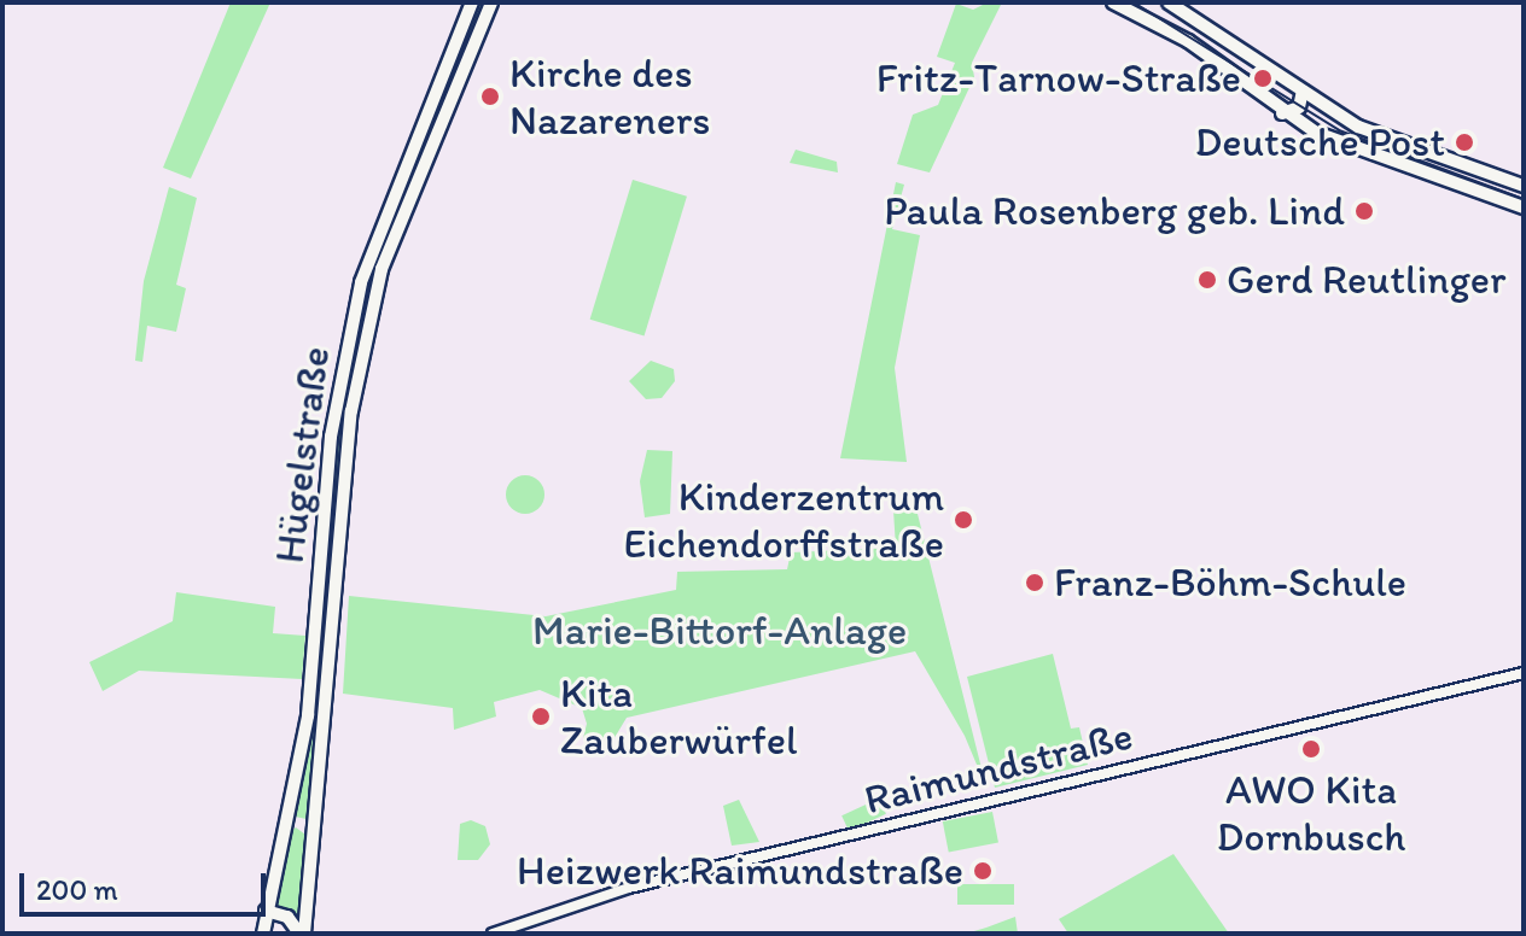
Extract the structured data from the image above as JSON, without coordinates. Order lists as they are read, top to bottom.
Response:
{
  "streets": {
    "main road": ["Hügelstraße"],
    "street": ["Raimundstraße"]
  },
  "parks": ["Marie-Bittorf-Anlage"],
  "places": [
    "Fritz-Tarnow-Straße",
    "Kirche des Nazareners",
    "Deutsche Post",
    "Paula Rosenberg geb. Lind",
    "Gerd Reutlinger",
    "Kinderzentrum Eichendorffstraße",
    "Franz-Böhm-Schule",
    "Kita Zauberwürfel",
    "AWO Kita Dornbusch",
    "Heizwerk Raimundstraße"
  ],
  "scale_bar": "200 m"
}
